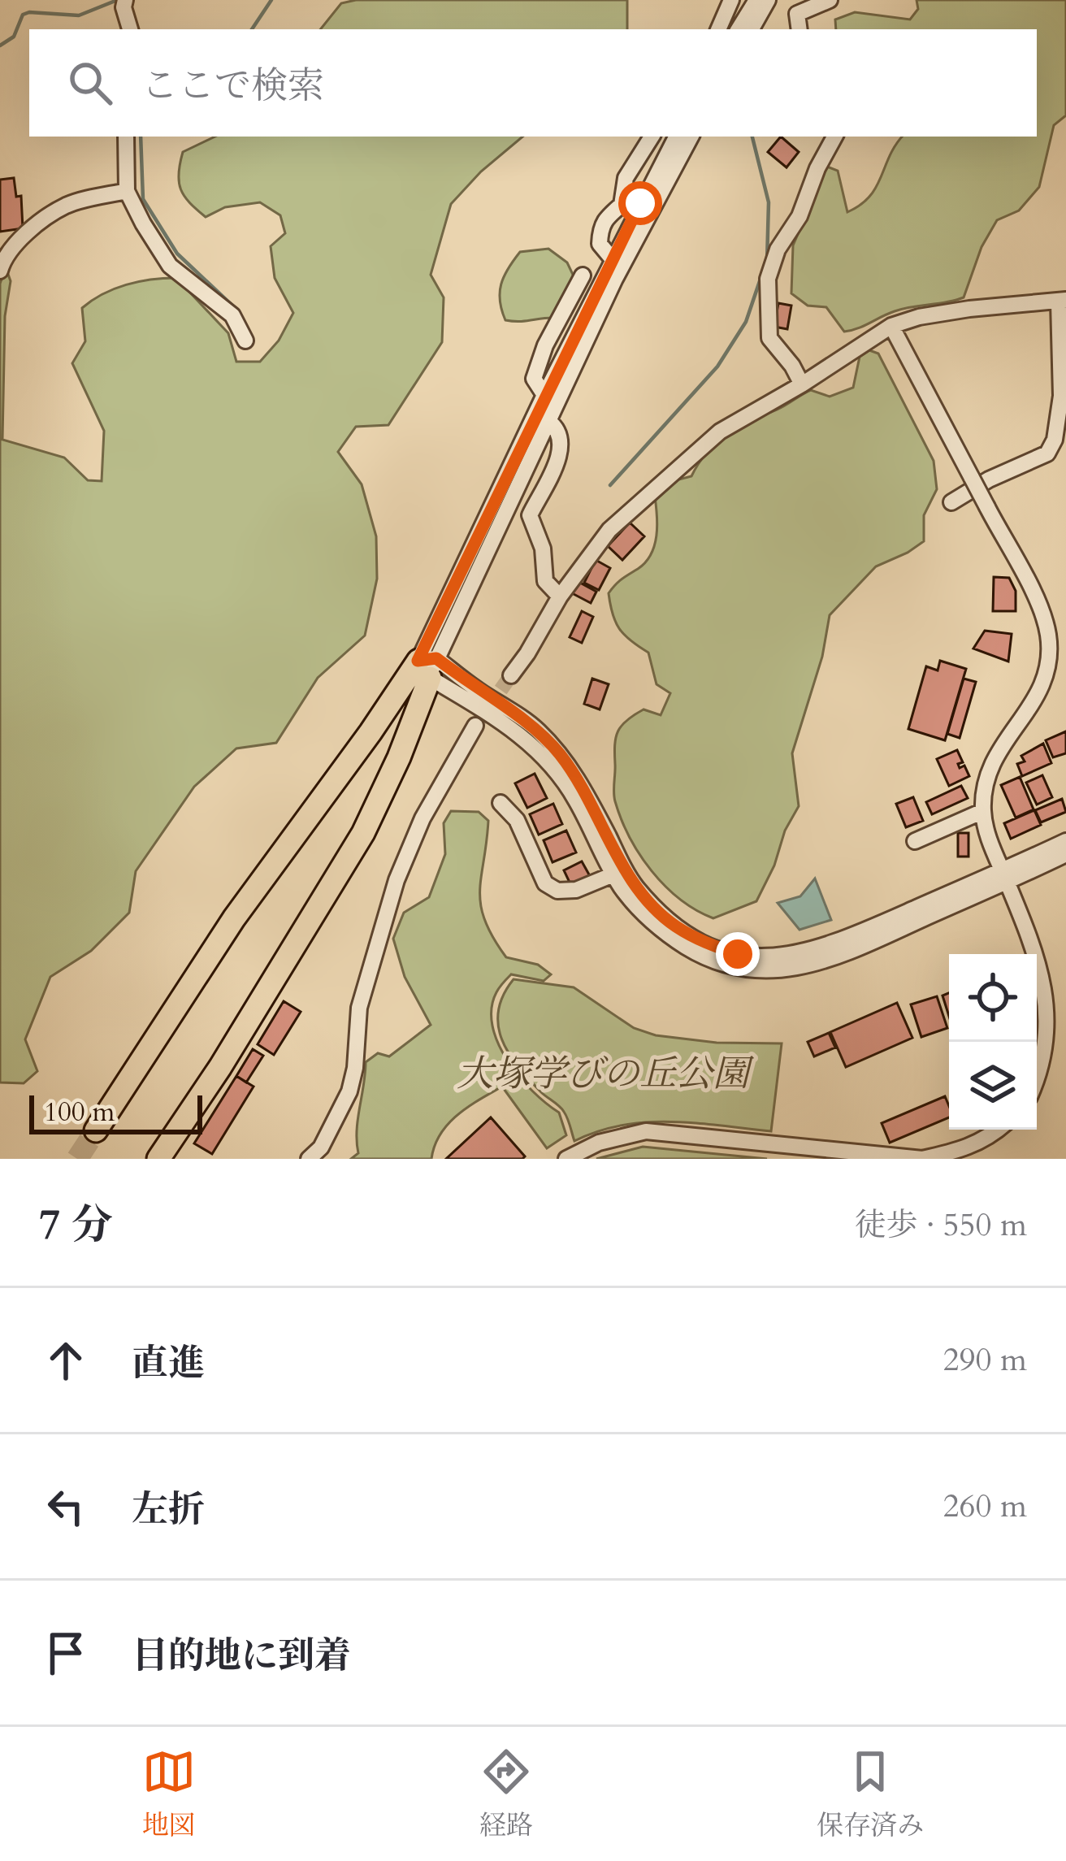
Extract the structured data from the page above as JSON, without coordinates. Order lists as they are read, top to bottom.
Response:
{
  "parks": ["大塚学びの丘公園"],
  "scale_bar": "100 m",
  "page": {
    "search": "ここで検索",
    "scale": "100 m",
    "heading": ["7 分", "徒歩 · 550 m"],
    "list": [
      ["直進", "290 m"],
      ["左折", "260 m"],
      "目的地に到着"
    ],
    "nav": ["地図", "経路", "保存済み"]
  }
}
